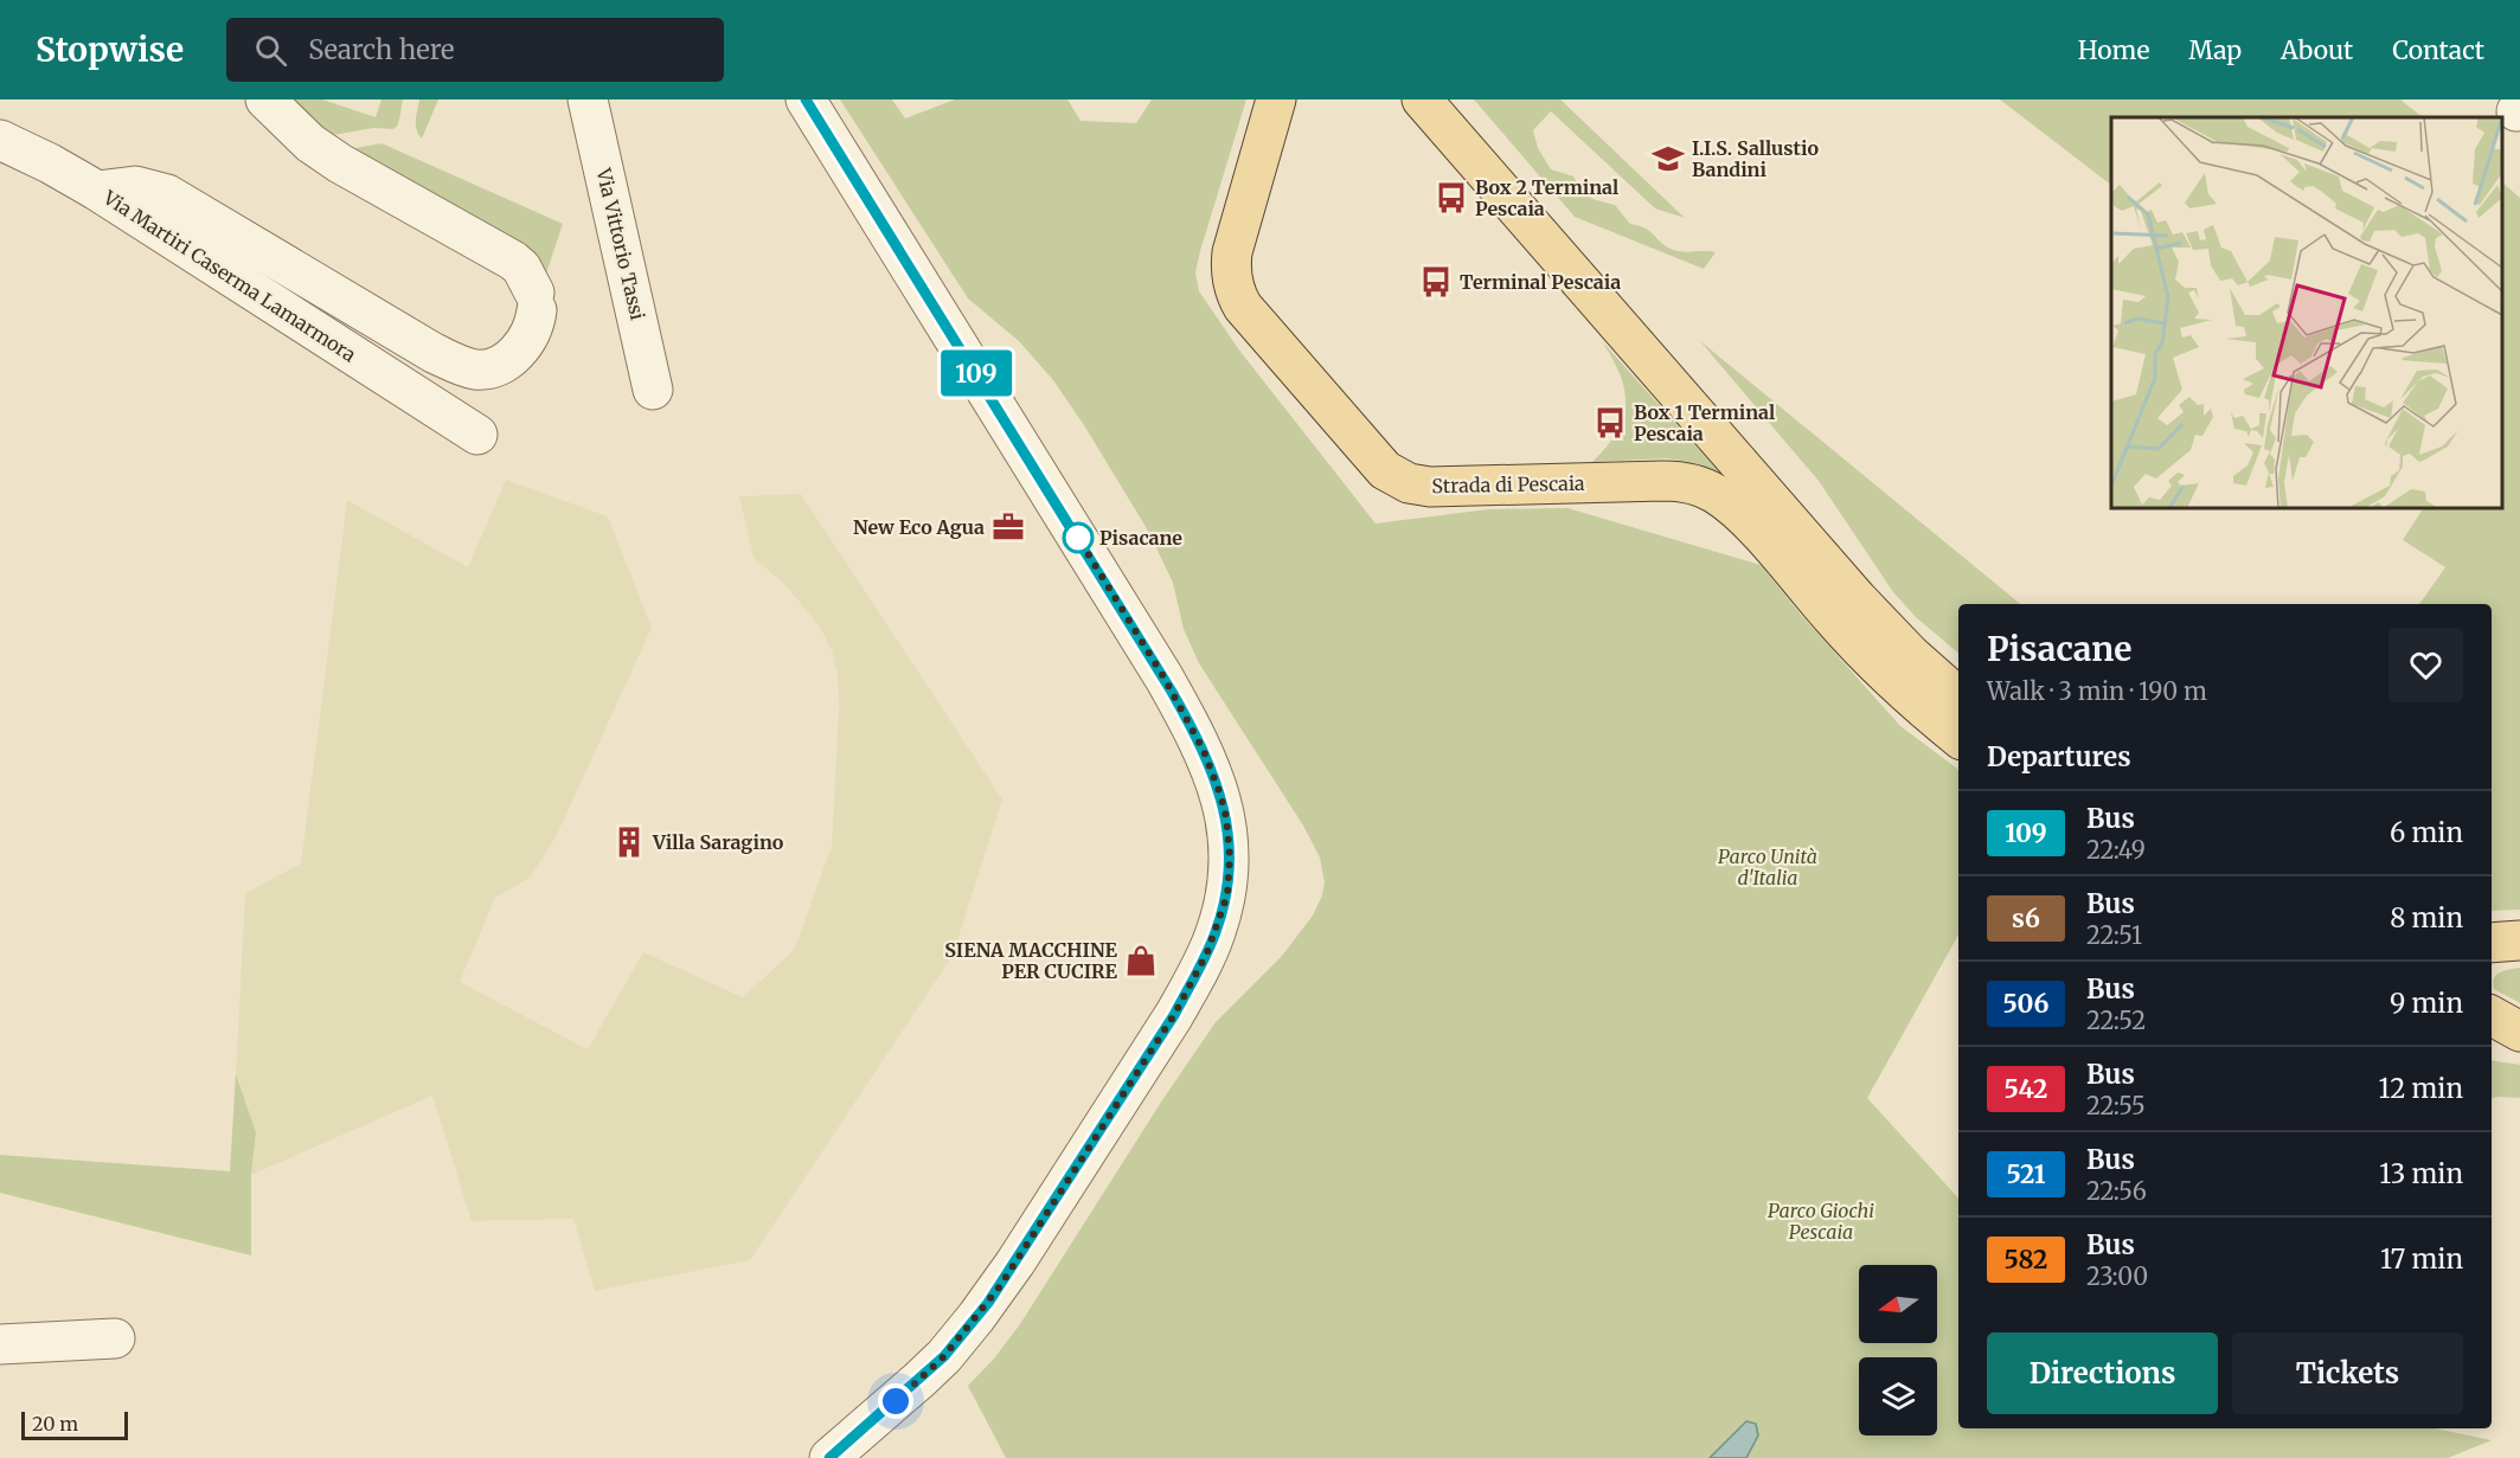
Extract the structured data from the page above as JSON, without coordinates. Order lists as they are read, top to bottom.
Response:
{
  "streets": {
    "main road": ["Strada di Pescaia"],
    "street": ["Via Vittorio Tassi", "Via Martiri Caserma Lamarmora"]
  },
  "parks": ["Parco Unità d'Italia", "Parco Giochi Pescaia"],
  "places": {
    "school or university": ["I.I.S. Sallustio Bandini"],
    "bus stop": ["Box 2 Terminal Pescaia", "Terminal Pescaia", "Box 1 Terminal Pescaia"],
    "office": ["New Eco Agua"],
    "other": ["Pisacane"],
    "building": ["Villa Saragino"],
    "shop": ["SIENA MACCHINE PER CUCIRE"]
  },
  "lines": ["bus line 109"],
  "scale_bar": "20 m",
  "north": "left",
  "page": {
    "header": "Stopwise",
    "search": "Search here",
    "nav": [
      "Home",
      "Map",
      "About",
      "Contact"
    ],
    "on_map": "109",
    "heading": [
      ["Pisacane", "Walk · 3 min · 190 m"],
      "Departures"
    ],
    "list": [
      {
        "mark": "109",
        "name": "Bus",
        "note": "22:49",
        "value": "6 min"
      },
      {
        "mark": "s6",
        "name": "Bus",
        "note": "22:51",
        "value": "8 min"
      },
      {
        "mark": "506",
        "name": "Bus",
        "note": "22:52",
        "value": "9 min"
      },
      {
        "mark": "542",
        "name": "Bus",
        "note": "22:55",
        "value": "12 min"
      },
      {
        "mark": "521",
        "name": "Bus",
        "note": "22:56",
        "value": "13 min"
      },
      {
        "mark": "582",
        "name": "Bus",
        "note": "23:00",
        "value": "17 min"
      }
    ],
    "buttons": ["Directions", "Tickets"],
    "scale": "20 m"
  }
}
